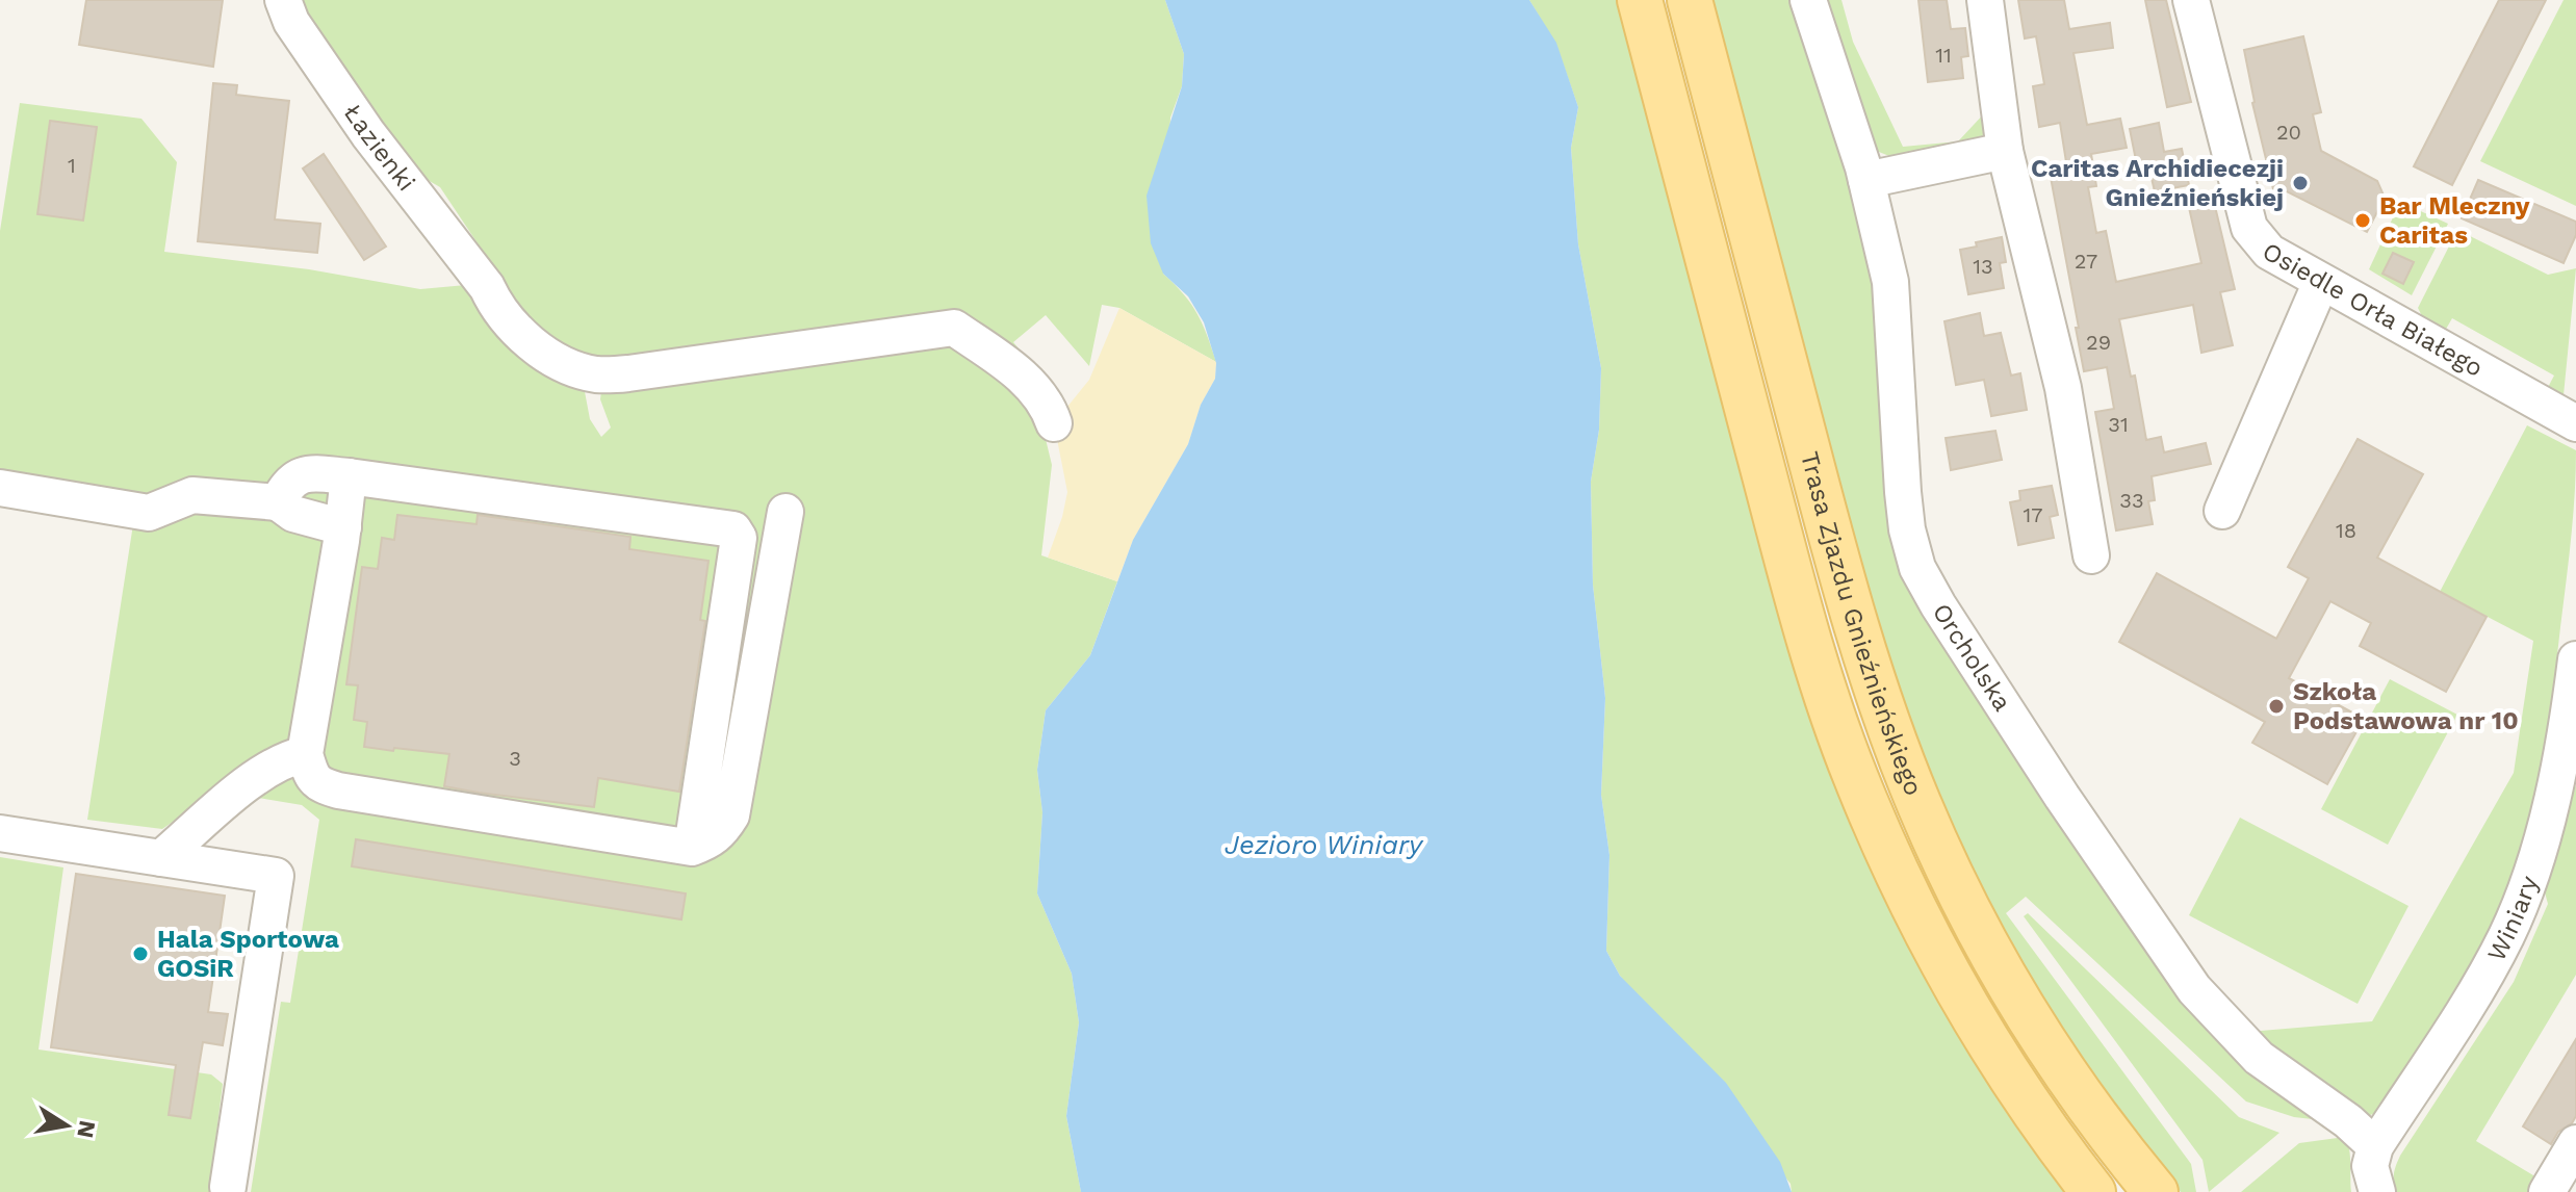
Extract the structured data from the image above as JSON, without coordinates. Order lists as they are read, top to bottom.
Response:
{
  "streets": {
    "main road": ["Trasa Zjazdu Gnieźnieńskiego"],
    "street": [
      "Łazienki",
      "Osiedle Orła Białego",
      "Orcholska",
      "Winiary"
    ]
  },
  "crossings": [
    ["Orcholska", "Winiary"]
  ],
  "water": ["Jezioro Winiary"],
  "places": [
    "Caritas Archidiecezji Gnieźnieńskiej",
    "Bar Mleczny Caritas",
    "Szkoła Podstawowa nr 10",
    "Hala Sportowa GOSiR"
  ],
  "house_numbers": [
    "11",
    "20",
    "1",
    "27",
    "13",
    "29",
    "31",
    "33",
    "17",
    "18",
    "3"
  ],
  "north": "right"
}
